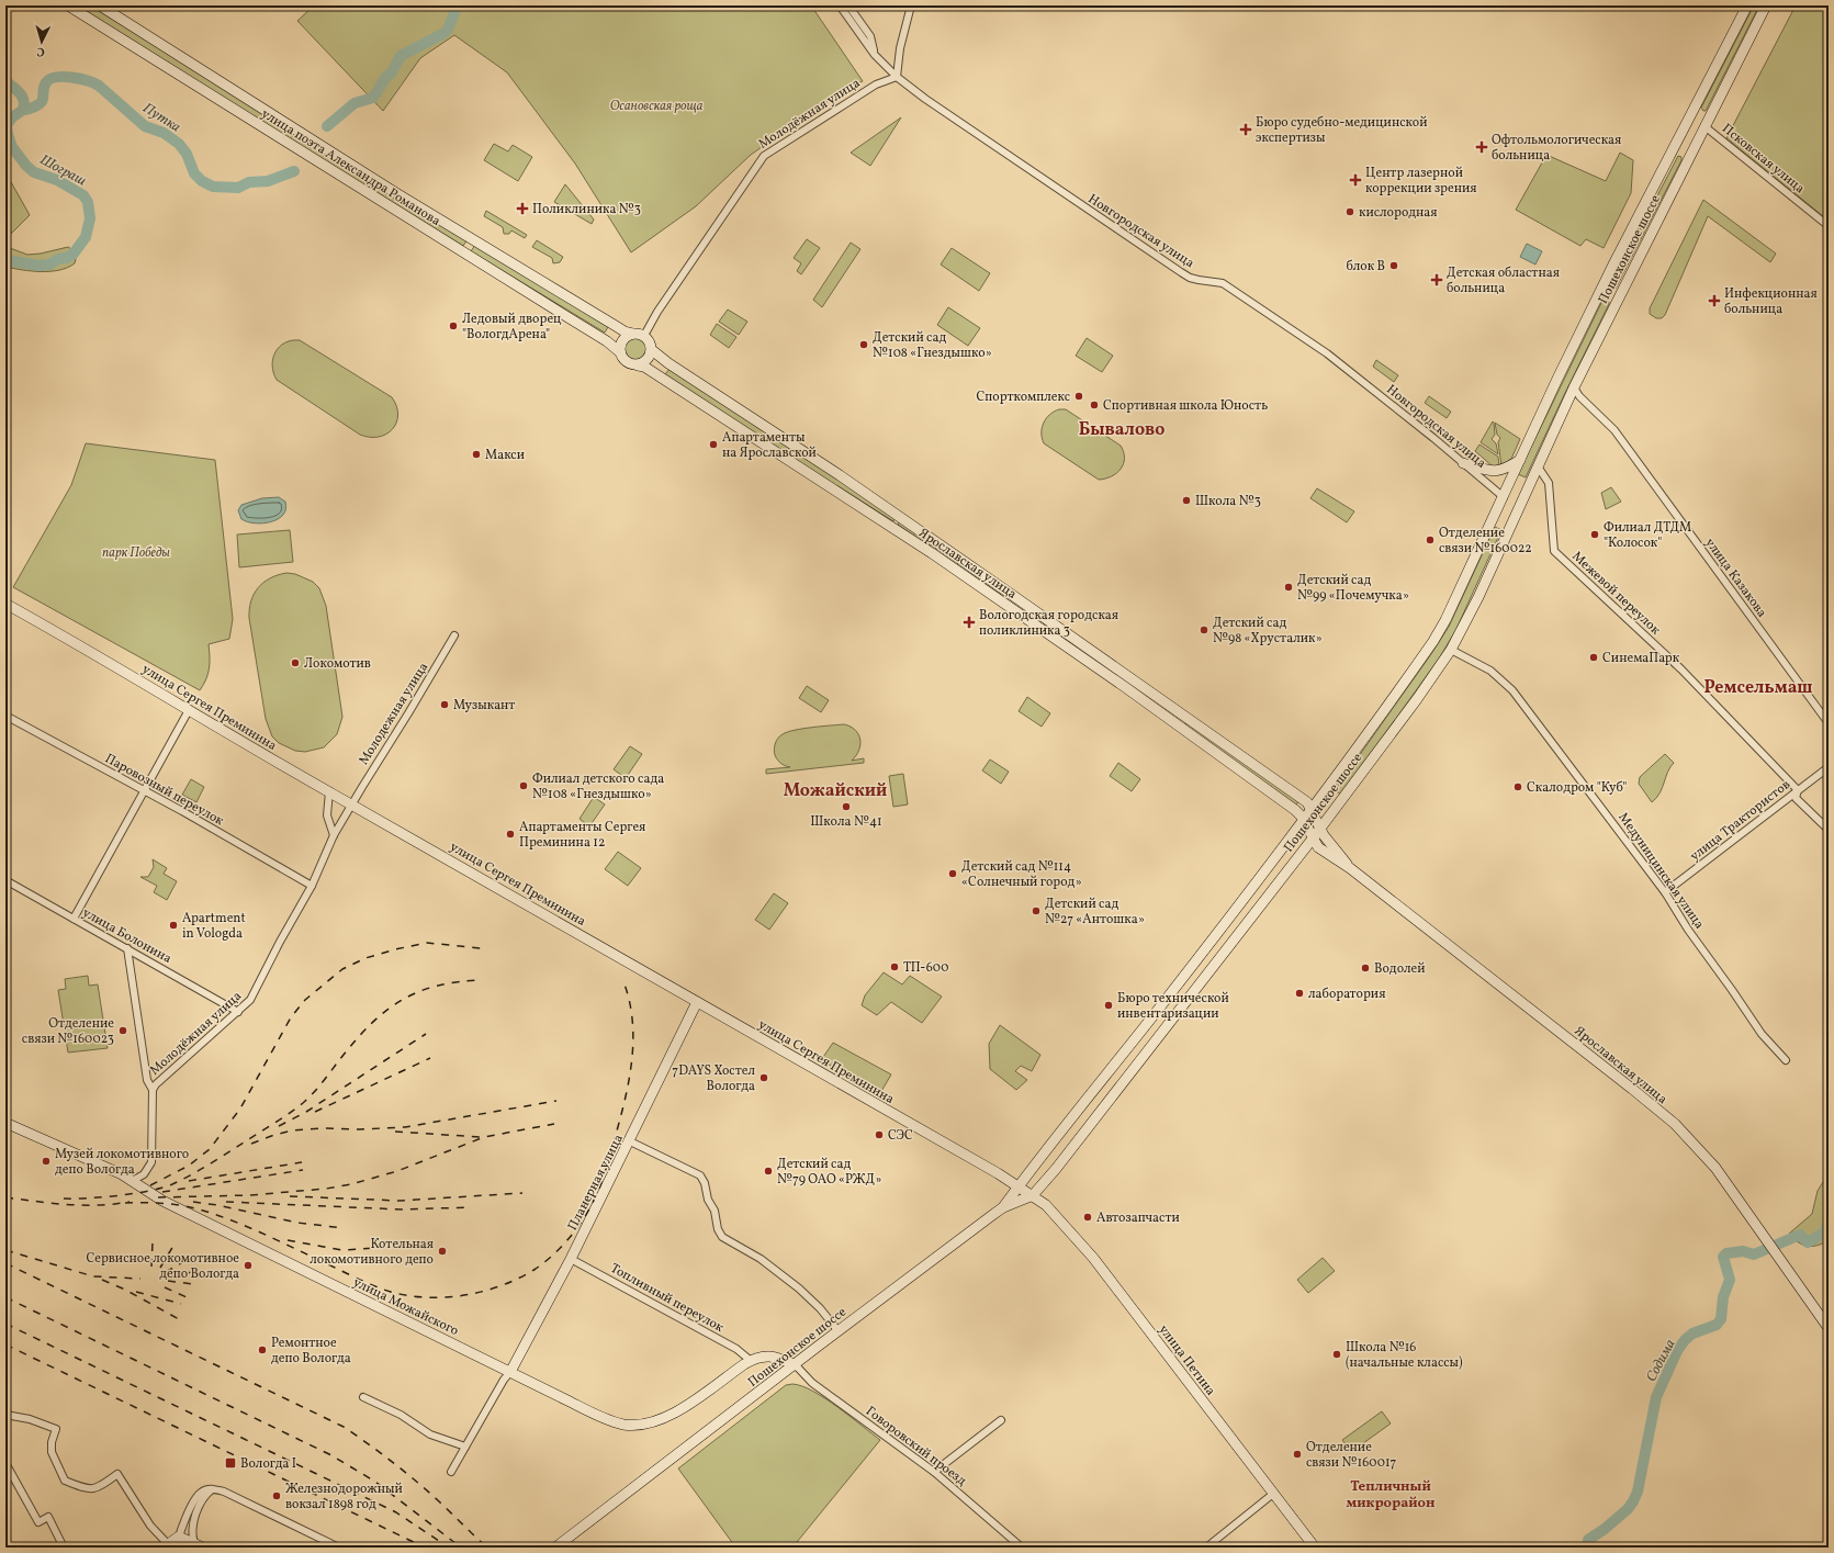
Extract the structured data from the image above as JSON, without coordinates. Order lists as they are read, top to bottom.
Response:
{
  "streets": {
    "main road": [
      "улица поэта Александра Романова",
      "Пошехонское шоссе",
      "Ярославская улица",
      "улица Сергея Преминина",
      "Планерная улица",
      "улица Можайского",
      "улица Петина"
    ],
    "street": [
      "Молодёжная улица",
      "Псковская улица",
      "Новгородская улица",
      "улица Казакова",
      "Межевой переулок",
      "Молодежная улица",
      "Паровозный переулок",
      "улица Трактористов",
      "Медуницинская улица",
      "улица Болонина",
      "Топливный переулок",
      "Говоровский проезд"
    ]
  },
  "crossings": [
    ["Молодёжная улица", "Новгородская улица"],
    ["Молодёжная улица", "улица Сергея Преминина"],
    ["Молодёжная улица", "Молодежная улица"],
    ["Молодёжная улица", "Паровозный переулок"],
    ["Молодёжная улица", "улица Болонина"],
    ["Молодёжная улица", "улица Можайского"],
    ["Псковская улица", "Пошехонское шоссе"],
    ["улица поэта Александра Романова", "Ярославская улица"],
    ["Новгородская улица", "Пошехонское шоссе"],
    ["Пошехонское шоссе", "Ярославская улица"],
    ["Пошехонское шоссе", "улица Казакова"],
    ["Пошехонское шоссе", "Межевой переулок"],
    ["Пошехонское шоссе", "улица Сергея Преминина"],
    ["Пошехонское шоссе", "Медуницинская улица"],
    ["Пошехонское шоссе", "улица Можайского"],
    ["Пошехонское шоссе", "улица Петина"],
    ["Пошехонское шоссе", "Говоровский проезд"],
    ["Межевой переулок", "улица Трактористов"],
    ["улица Сергея Преминина", "Молодежная улица"],
    ["улица Сергея Преминина", "Планерная улица"],
    ["улица Трактористов", "Медуницинская улица"],
    ["Планерная улица", "Топливный переулок"],
    ["Планерная улица", "улица Можайского"],
    ["Топливный переулок", "улица Можайского"],
    ["улица Можайского", "Говоровский проезд"]
  ],
  "districts": [
    "Бывалово",
    "Ремсельмаш",
    "Можайский",
    "Тепличный микрорайон"
  ],
  "water": ["Путка", "Шограш", "Содима"],
  "parks": ["Осановская роща", "парк Победы"],
  "places": {
    "health": [
      "Бюро судебно-медицинской экспертизы",
      "Офтольмологическая больница",
      "Центр лазерной коррекции зрения",
      "Поликлиника №3",
      "Детская областная больница",
      "Инфекционная больница",
      "Вологодская городская поликлиника 3"
    ],
    "other": [
      "кислородная",
      "блок В",
      "Ледовый дворец \"ВологдАрена\"",
      "Детский сад №108 «Гнездышко»",
      "Спорткомплекс",
      "Спортивная школа Юность",
      "Апартаменты на Ярославской",
      "Макси",
      "Школа №3",
      "Филиал ДТДМ \"Колосок\"",
      "Отделение связи №160022",
      "Детский сад №99 «Почемучка»",
      "Детский сад №98 «Хрусталик»",
      "СинемаПарк",
      "Локомотив",
      "Музыкант",
      "Филиал детского сада №108 «Гнездышко»",
      "Скалодром \"Куб\"",
      "Школа №41",
      "Апартаменты Сергея Преминина 12",
      "Детский сад №114 «Солнечный город»",
      "Детский сад №27 «Антошка»",
      "Apartment in Vologda",
      "ТП-600",
      "Водолей",
      "лаборатория",
      "Бюро технической инвентаризации",
      "Отделение связи №160023",
      "7DAYS Хостел Вологда",
      "СЭС",
      "Музей локомотивного депо Вологда",
      "Детский сад №79 ОАО «РЖД»",
      "Автозапчасти",
      "Котельная локомотивного депо",
      "Сервисное локомотивное депо Вологда",
      "Ремонтное депо Вологда",
      "Школа №16 (начальные классы)",
      "Отделение связи №160017",
      "Железнодорожный вокзал 1898 год"
    ],
    "transit": ["Вологда I"]
  },
  "north": "bottom"
}
